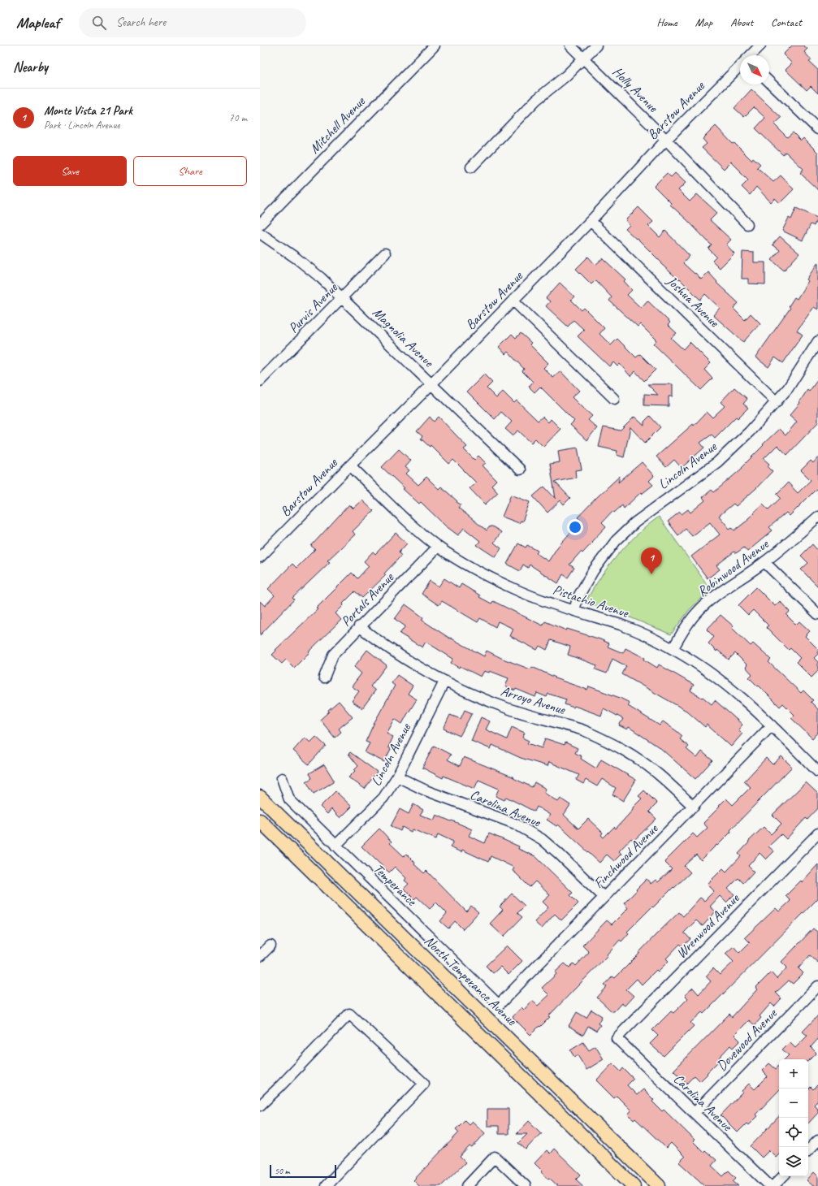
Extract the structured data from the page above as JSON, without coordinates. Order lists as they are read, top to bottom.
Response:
{
  "streets": {
    "main road": ["North Temperance Avenue"],
    "street": [
      "Holly Avenue",
      "Barstow Avenue",
      "Mitchell Avenue",
      "Joshua Avenue",
      "Purvis Avenue",
      "Magnolia Avenue",
      "Lincoln Avenue",
      "Robinwood Avenue",
      "Portals Avenue",
      "Pistachio Avenue",
      "Arroyo Avenue",
      "Carolina Avenue",
      "Finchwood Avenue",
      "Temperance",
      "Wrenwood Avenue",
      "Dovewood Avenue"
    ]
  },
  "crossings": [
    ["Holly Avenue", "Barstow Avenue"],
    ["Barstow Avenue", "Joshua Avenue"],
    ["Barstow Avenue", "Magnolia Avenue"],
    ["Barstow Avenue", "Pistachio Avenue"],
    ["Joshua Avenue", "Lincoln Avenue"],
    ["Purvis Avenue", "Magnolia Avenue"],
    ["Lincoln Avenue", "Pistachio Avenue"],
    ["Lincoln Avenue", "Arroyo Avenue"],
    ["Lincoln Avenue", "Carolina Avenue"],
    ["Lincoln Avenue", "Temperance"],
    ["Robinwood Avenue", "Pistachio Avenue"],
    ["Portals Avenue", "Pistachio Avenue"],
    ["Portals Avenue", "Arroyo Avenue"],
    ["Pistachio Avenue", "Finchwood Avenue"],
    ["Arroyo Avenue", "Finchwood Avenue"],
    ["Carolina Avenue", "Finchwood Avenue"],
    ["Carolina Avenue", "Wrenwood Avenue"],
    ["Carolina Avenue", "Dovewood Avenue"],
    ["Finchwood Avenue", "Temperance"]
  ],
  "scale_bar": "50 m",
  "north": "bottom right",
  "page": {
    "header": "Mapleaf",
    "search": "Search here",
    "nav": [
      "Home",
      "Map",
      "About",
      "Contact"
    ],
    "heading": "Nearby",
    "list": [
      {
        "mark": "1",
        "name": "Monte Vista 21 Park",
        "note": "Park · Lincoln Avenue",
        "value": "70 m"
      }
    ],
    "buttons": ["Save", "Share"],
    "pins": "1",
    "map_buttons": ["+", "−"],
    "scale": "50 m"
  }
}
